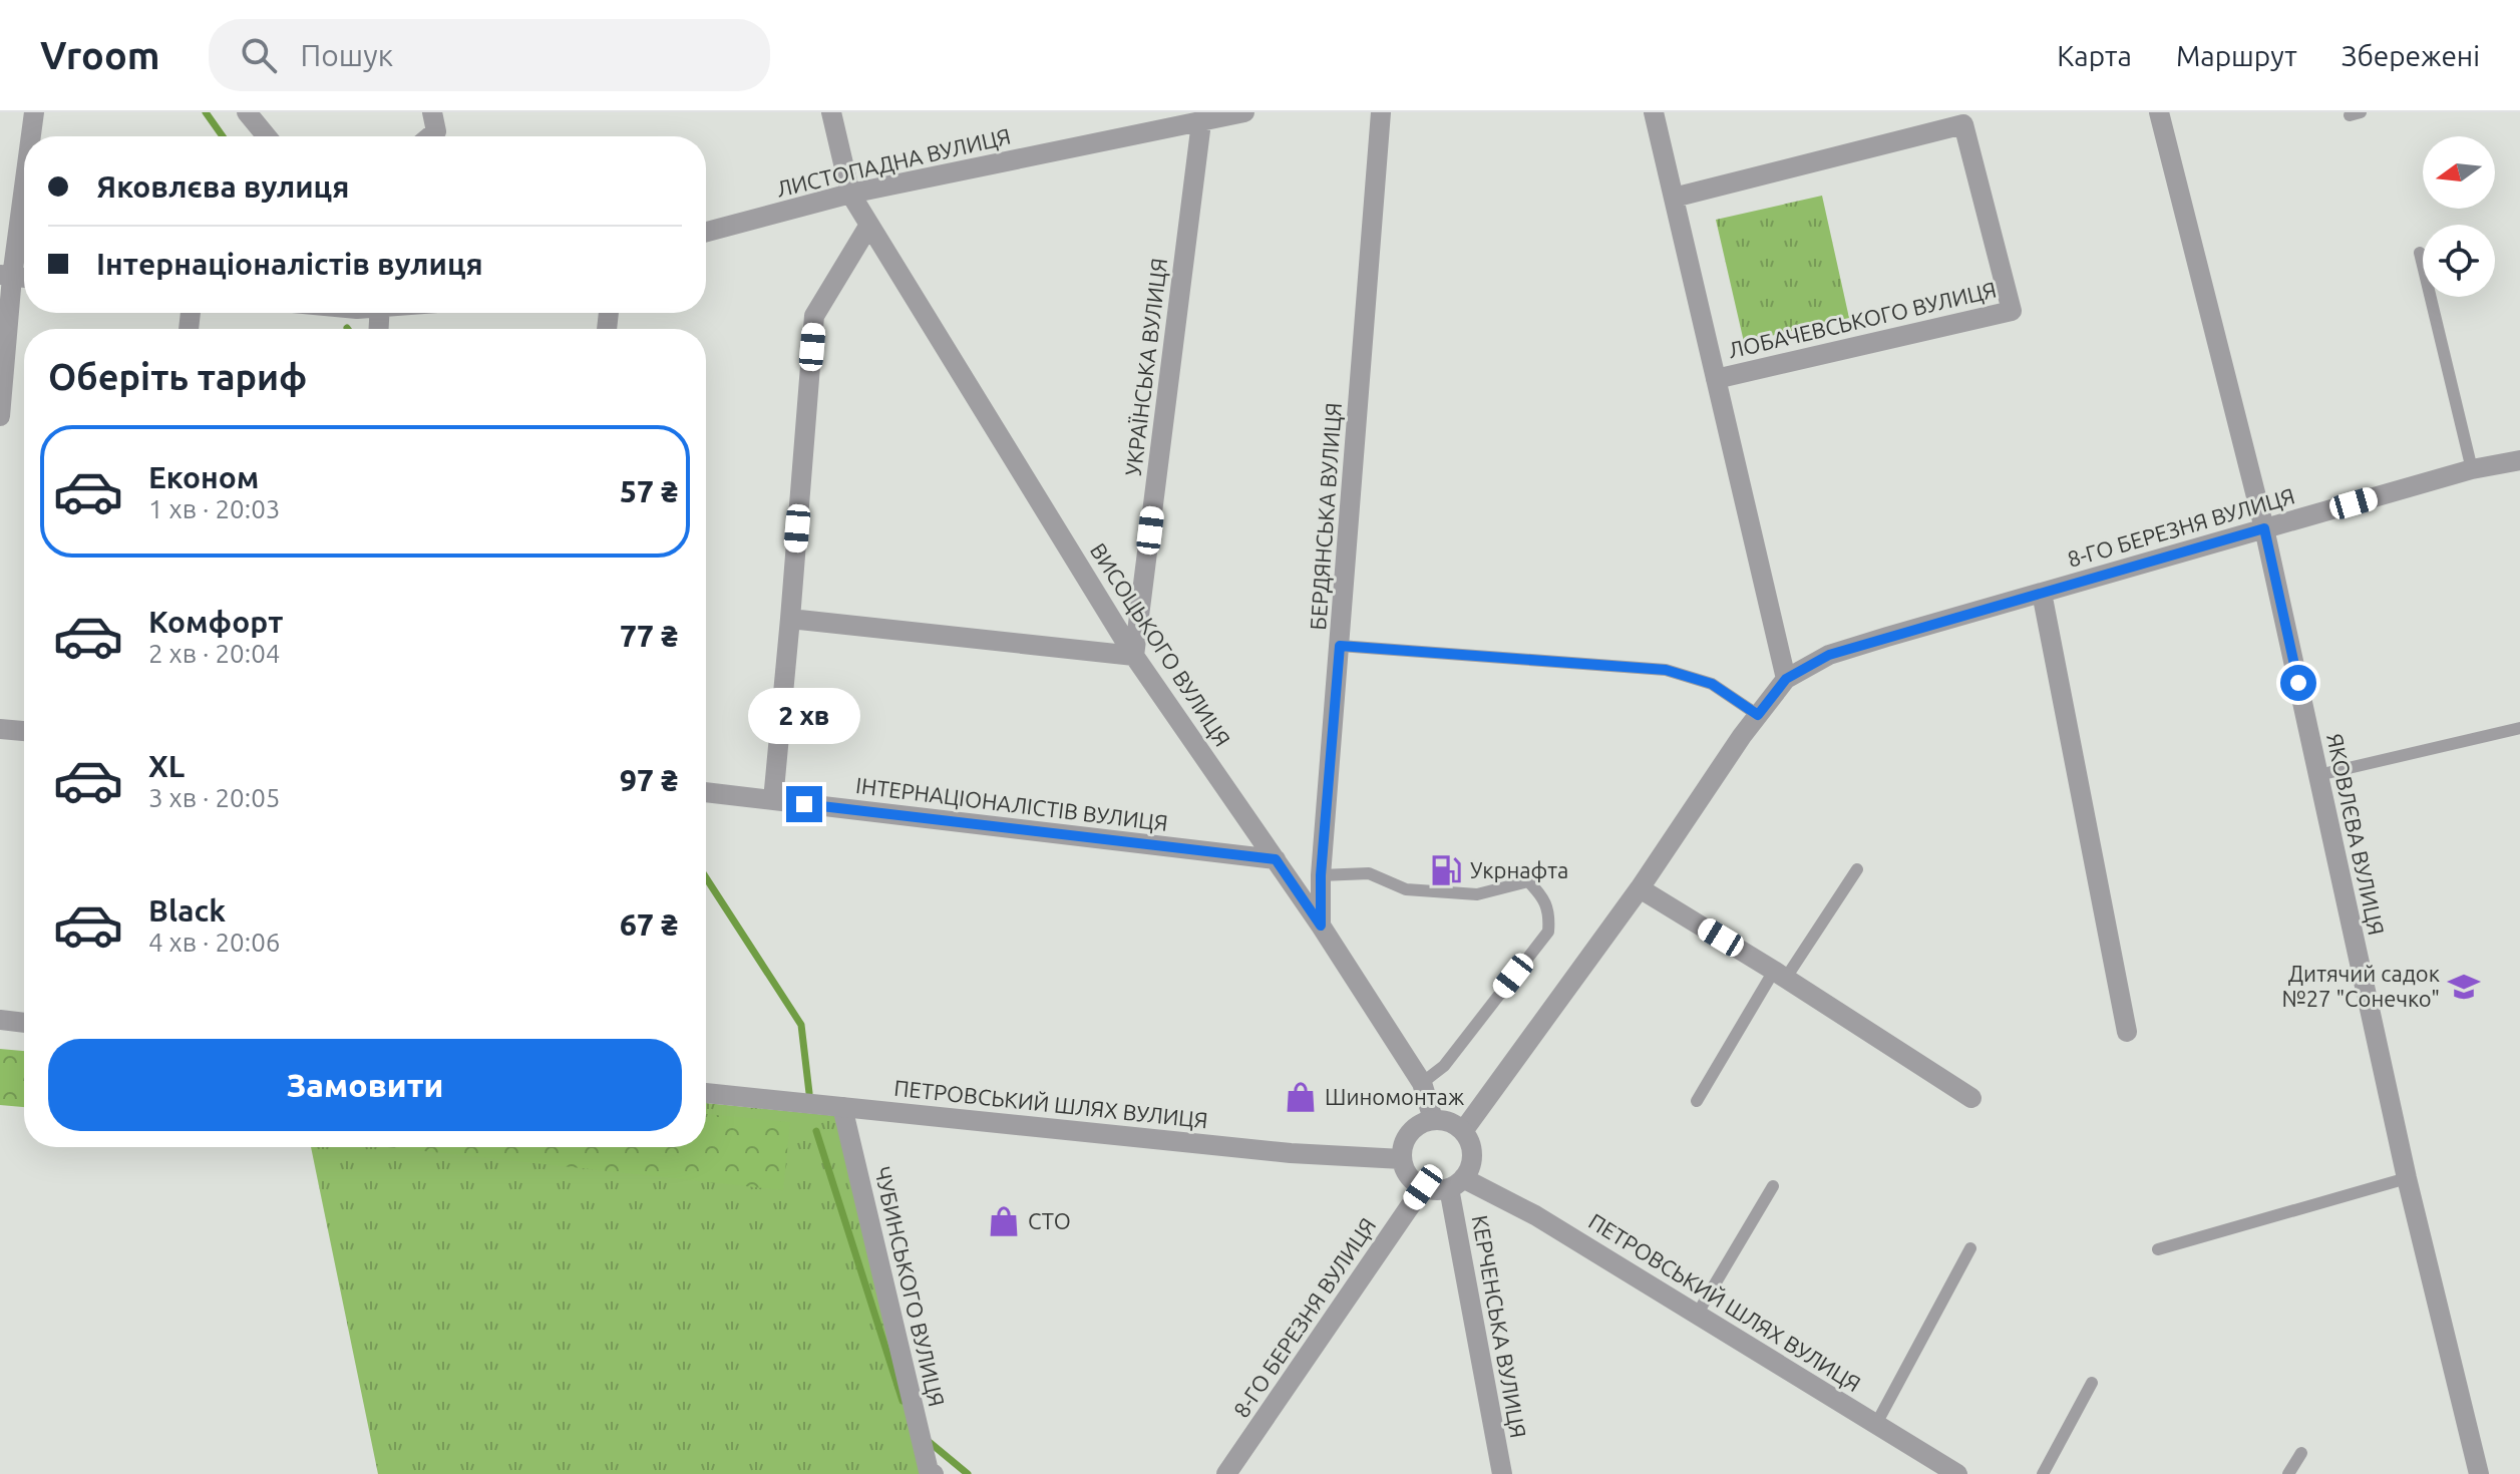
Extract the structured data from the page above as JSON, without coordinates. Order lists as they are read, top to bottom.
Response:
{
  "streets": {
    "street": [
      "ЛИСТОПАДНА ВУЛИЦЯ",
      "ЛОБАЧЕВСЬКОГО ВУЛИЦЯ",
      "УКРАЇНСЬКА ВУЛИЦЯ",
      "БЕРДЯНСЬКА ВУЛИЦЯ",
      "8-ГО БЕРЕЗНЯ ВУЛИЦЯ",
      "ВИСОЦЬКОГО ВУЛИЦЯ",
      "ІНТЕРНАЦІОНАЛІСТІВ ВУЛИЦЯ",
      "ЯКОВЛЄВА ВУЛИЦЯ",
      "ПЕТРОВСЬКИЙ ШЛЯХ ВУЛИЦЯ",
      "ЧУБИНСЬКОГО ВУЛИЦЯ",
      "КЕРЧЕНСЬКА ВУЛИЦЯ"
    ]
  },
  "crossings": [
    ["ЛИСТОПАДНА ВУЛИЦЯ", "УКРАЇНСЬКА ВУЛИЦЯ"],
    ["ЛИСТОПАДНА ВУЛИЦЯ", "ВИСОЦЬКОГО ВУЛИЦЯ"],
    ["ЛОБАЧЕВСЬКОГО ВУЛИЦЯ", "8-ГО БЕРЕЗНЯ ВУЛИЦЯ"],
    ["УКРАЇНСЬКА ВУЛИЦЯ", "ВИСОЦЬКОГО ВУЛИЦЯ"],
    ["БЕРДЯНСЬКА ВУЛИЦЯ", "ВИСОЦЬКОГО ВУЛИЦЯ"],
    ["8-ГО БЕРЕЗНЯ ВУЛИЦЯ", "ВИСОЦЬКОГО ВУЛИЦЯ"],
    ["8-ГО БЕРЕЗНЯ ВУЛИЦЯ", "ЯКОВЛЄВА ВУЛИЦЯ"],
    ["8-ГО БЕРЕЗНЯ ВУЛИЦЯ", "ПЕТРОВСЬКИЙ ШЛЯХ ВУЛИЦЯ"],
    ["8-ГО БЕРЕЗНЯ ВУЛИЦЯ", "КЕРЧЕНСЬКА ВУЛИЦЯ"],
    ["ВИСОЦЬКОГО ВУЛИЦЯ", "ІНТЕРНАЦІОНАЛІСТІВ ВУЛИЦЯ"],
    ["ВИСОЦЬКОГО ВУЛИЦЯ", "ПЕТРОВСЬКИЙ ШЛЯХ ВУЛИЦЯ"],
    ["ВИСОЦЬКОГО ВУЛИЦЯ", "КЕРЧЕНСЬКА ВУЛИЦЯ"],
    ["ПЕТРОВСЬКИЙ ШЛЯХ ВУЛИЦЯ", "ЧУБИНСЬКОГО ВУЛИЦЯ"],
    ["ПЕТРОВСЬКИЙ ШЛЯХ ВУЛИЦЯ", "КЕРЧЕНСЬКА ВУЛИЦЯ"]
  ],
  "places": {
    "fuel station": ["Укрнафта"],
    "school or university": ["Дитячий садок №27 \"Сонечко\""],
    "shop": ["Шиномонтаж", "СТО"]
  },
  "north": "left",
  "page": {
    "header": "Vroom",
    "search": "Пошук",
    "nav": ["Карта", "Маршрут", "Збережені"],
    "banner": ["Яковлєва вулиця", "Інтернаціоналістів вулиця"],
    "heading": "Оберіть тариф",
    "list": [
      {
        "name": "Економ",
        "note": "1 хв · 20:03",
        "value": "57 ₴"
      },
      {
        "name": "Комфорт",
        "note": "2 хв · 20:04",
        "value": "77 ₴"
      },
      {
        "name": "XL",
        "note": "3 хв · 20:05",
        "value": "97 ₴"
      },
      {
        "name": "Black",
        "note": "4 хв · 20:06",
        "value": "67 ₴"
      }
    ],
    "bubble": "2 хв",
    "buttons": "Замовити"
  }
}
